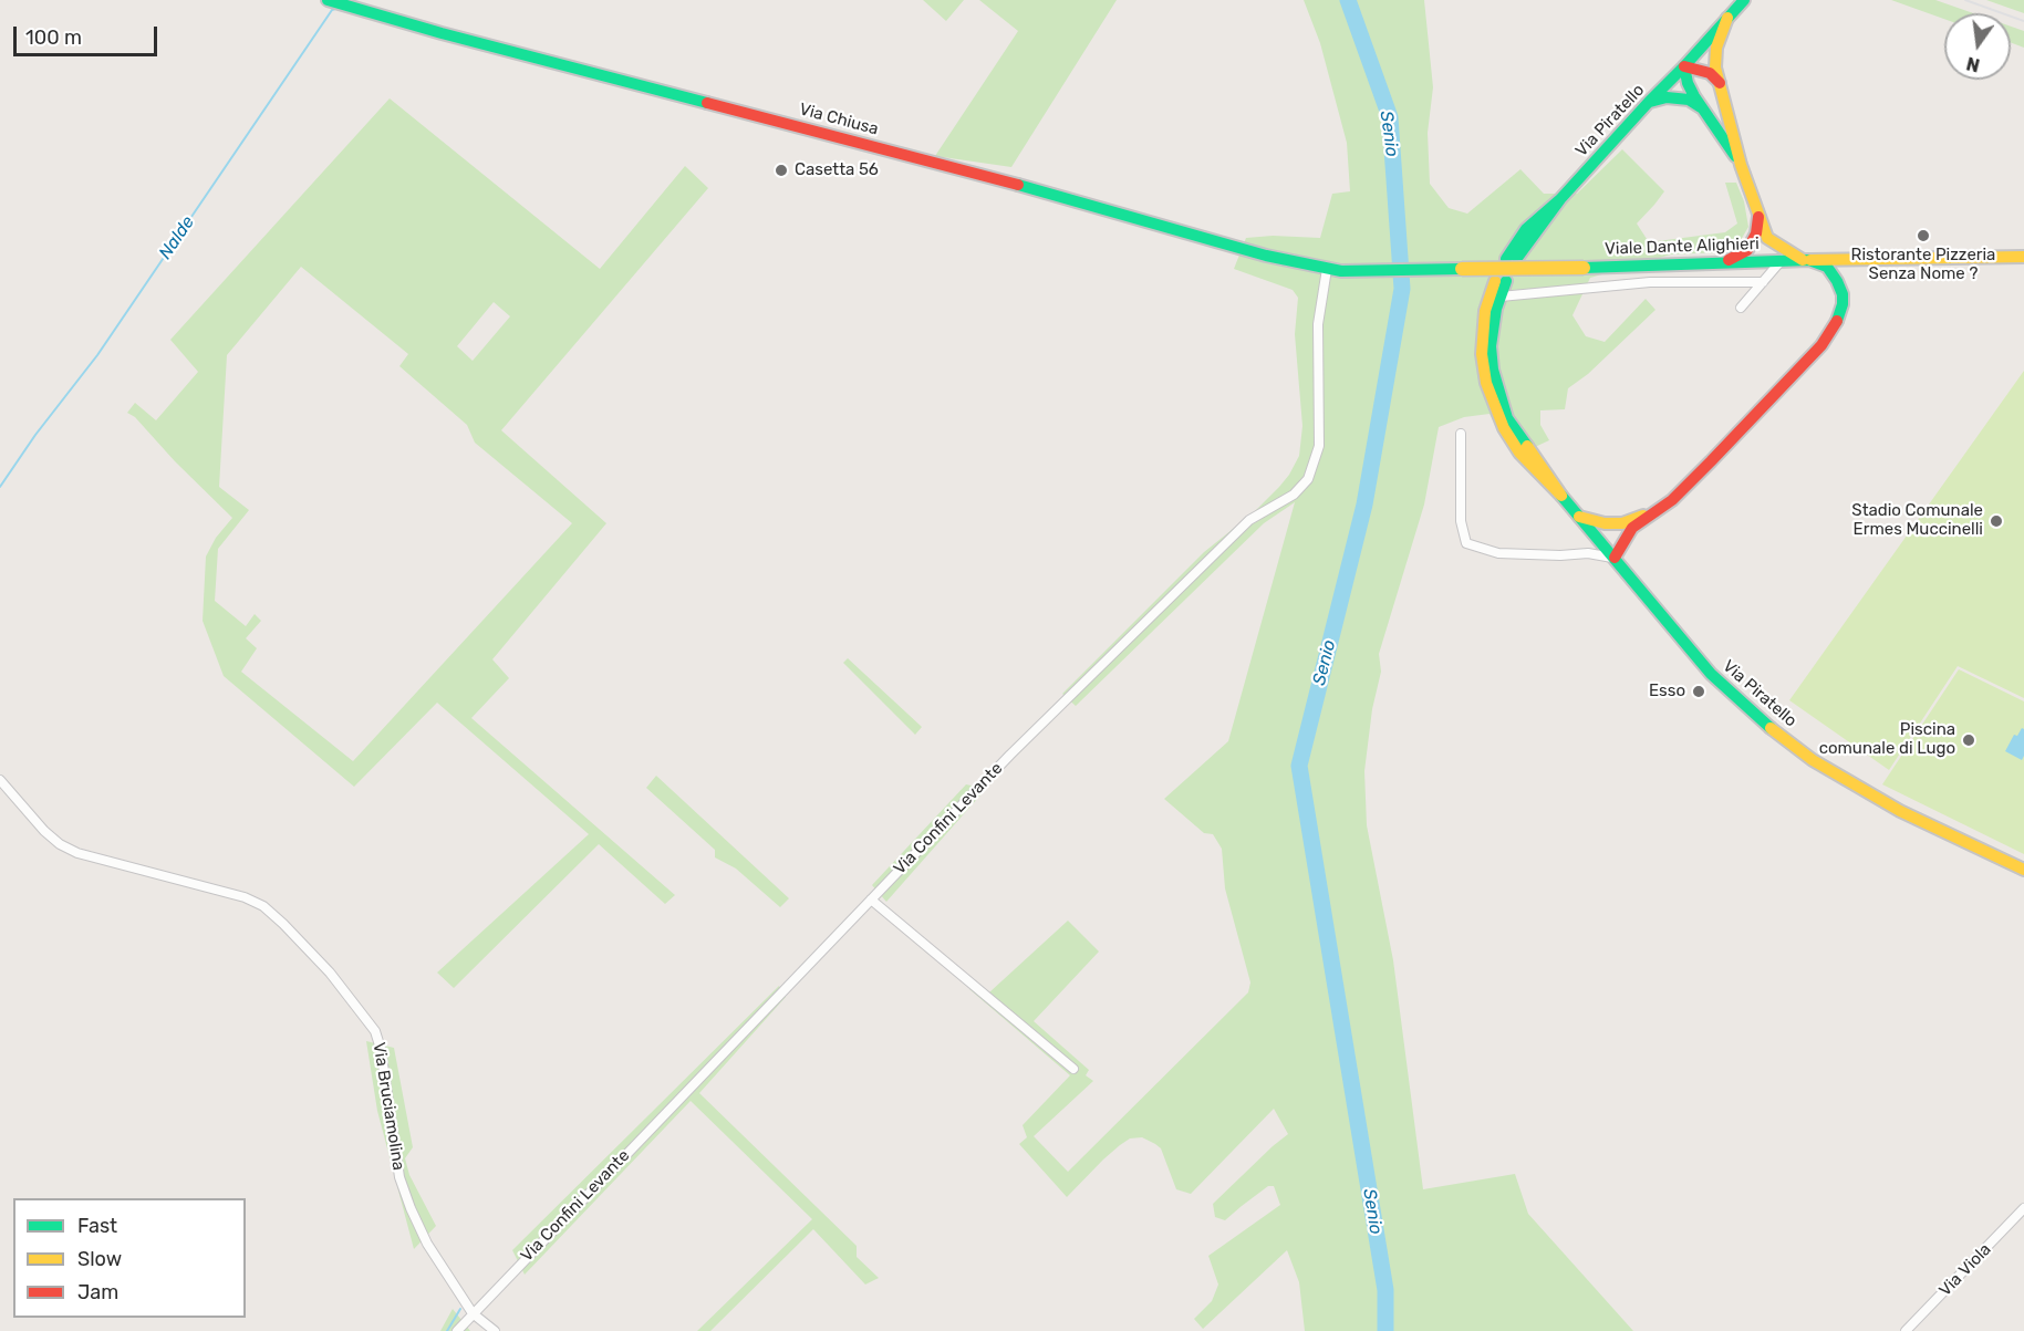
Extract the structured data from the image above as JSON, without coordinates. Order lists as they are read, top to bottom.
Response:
{
  "streets": {
    "main road": ["Via Chiusa", "Via Piratello", "Viale Dante Alighieri"],
    "street": ["Via Confini Levante", "Via Bruciamolina", "Via Viola"]
  },
  "crossings": [
    ["Via Chiusa", "Viale Dante Alighieri"],
    ["Via Chiusa", "Via Confini Levante"],
    ["Viale Dante Alighieri", "Via Confini Levante"],
    ["Via Confini Levante", "Via Bruciamolina"]
  ],
  "water": ["Senio", "Nalde"],
  "places": [
    "Casetta 56",
    "Ristorante Pizzeria Senza Nome ?",
    "Stadio Comunale Ermes Muccinelli",
    "Esso",
    "Piscina comunale di Lugo"
  ],
  "legend": ["Fast", "Slow", "Jam"],
  "scale_bar": "100 m",
  "north": "bottom"
}
